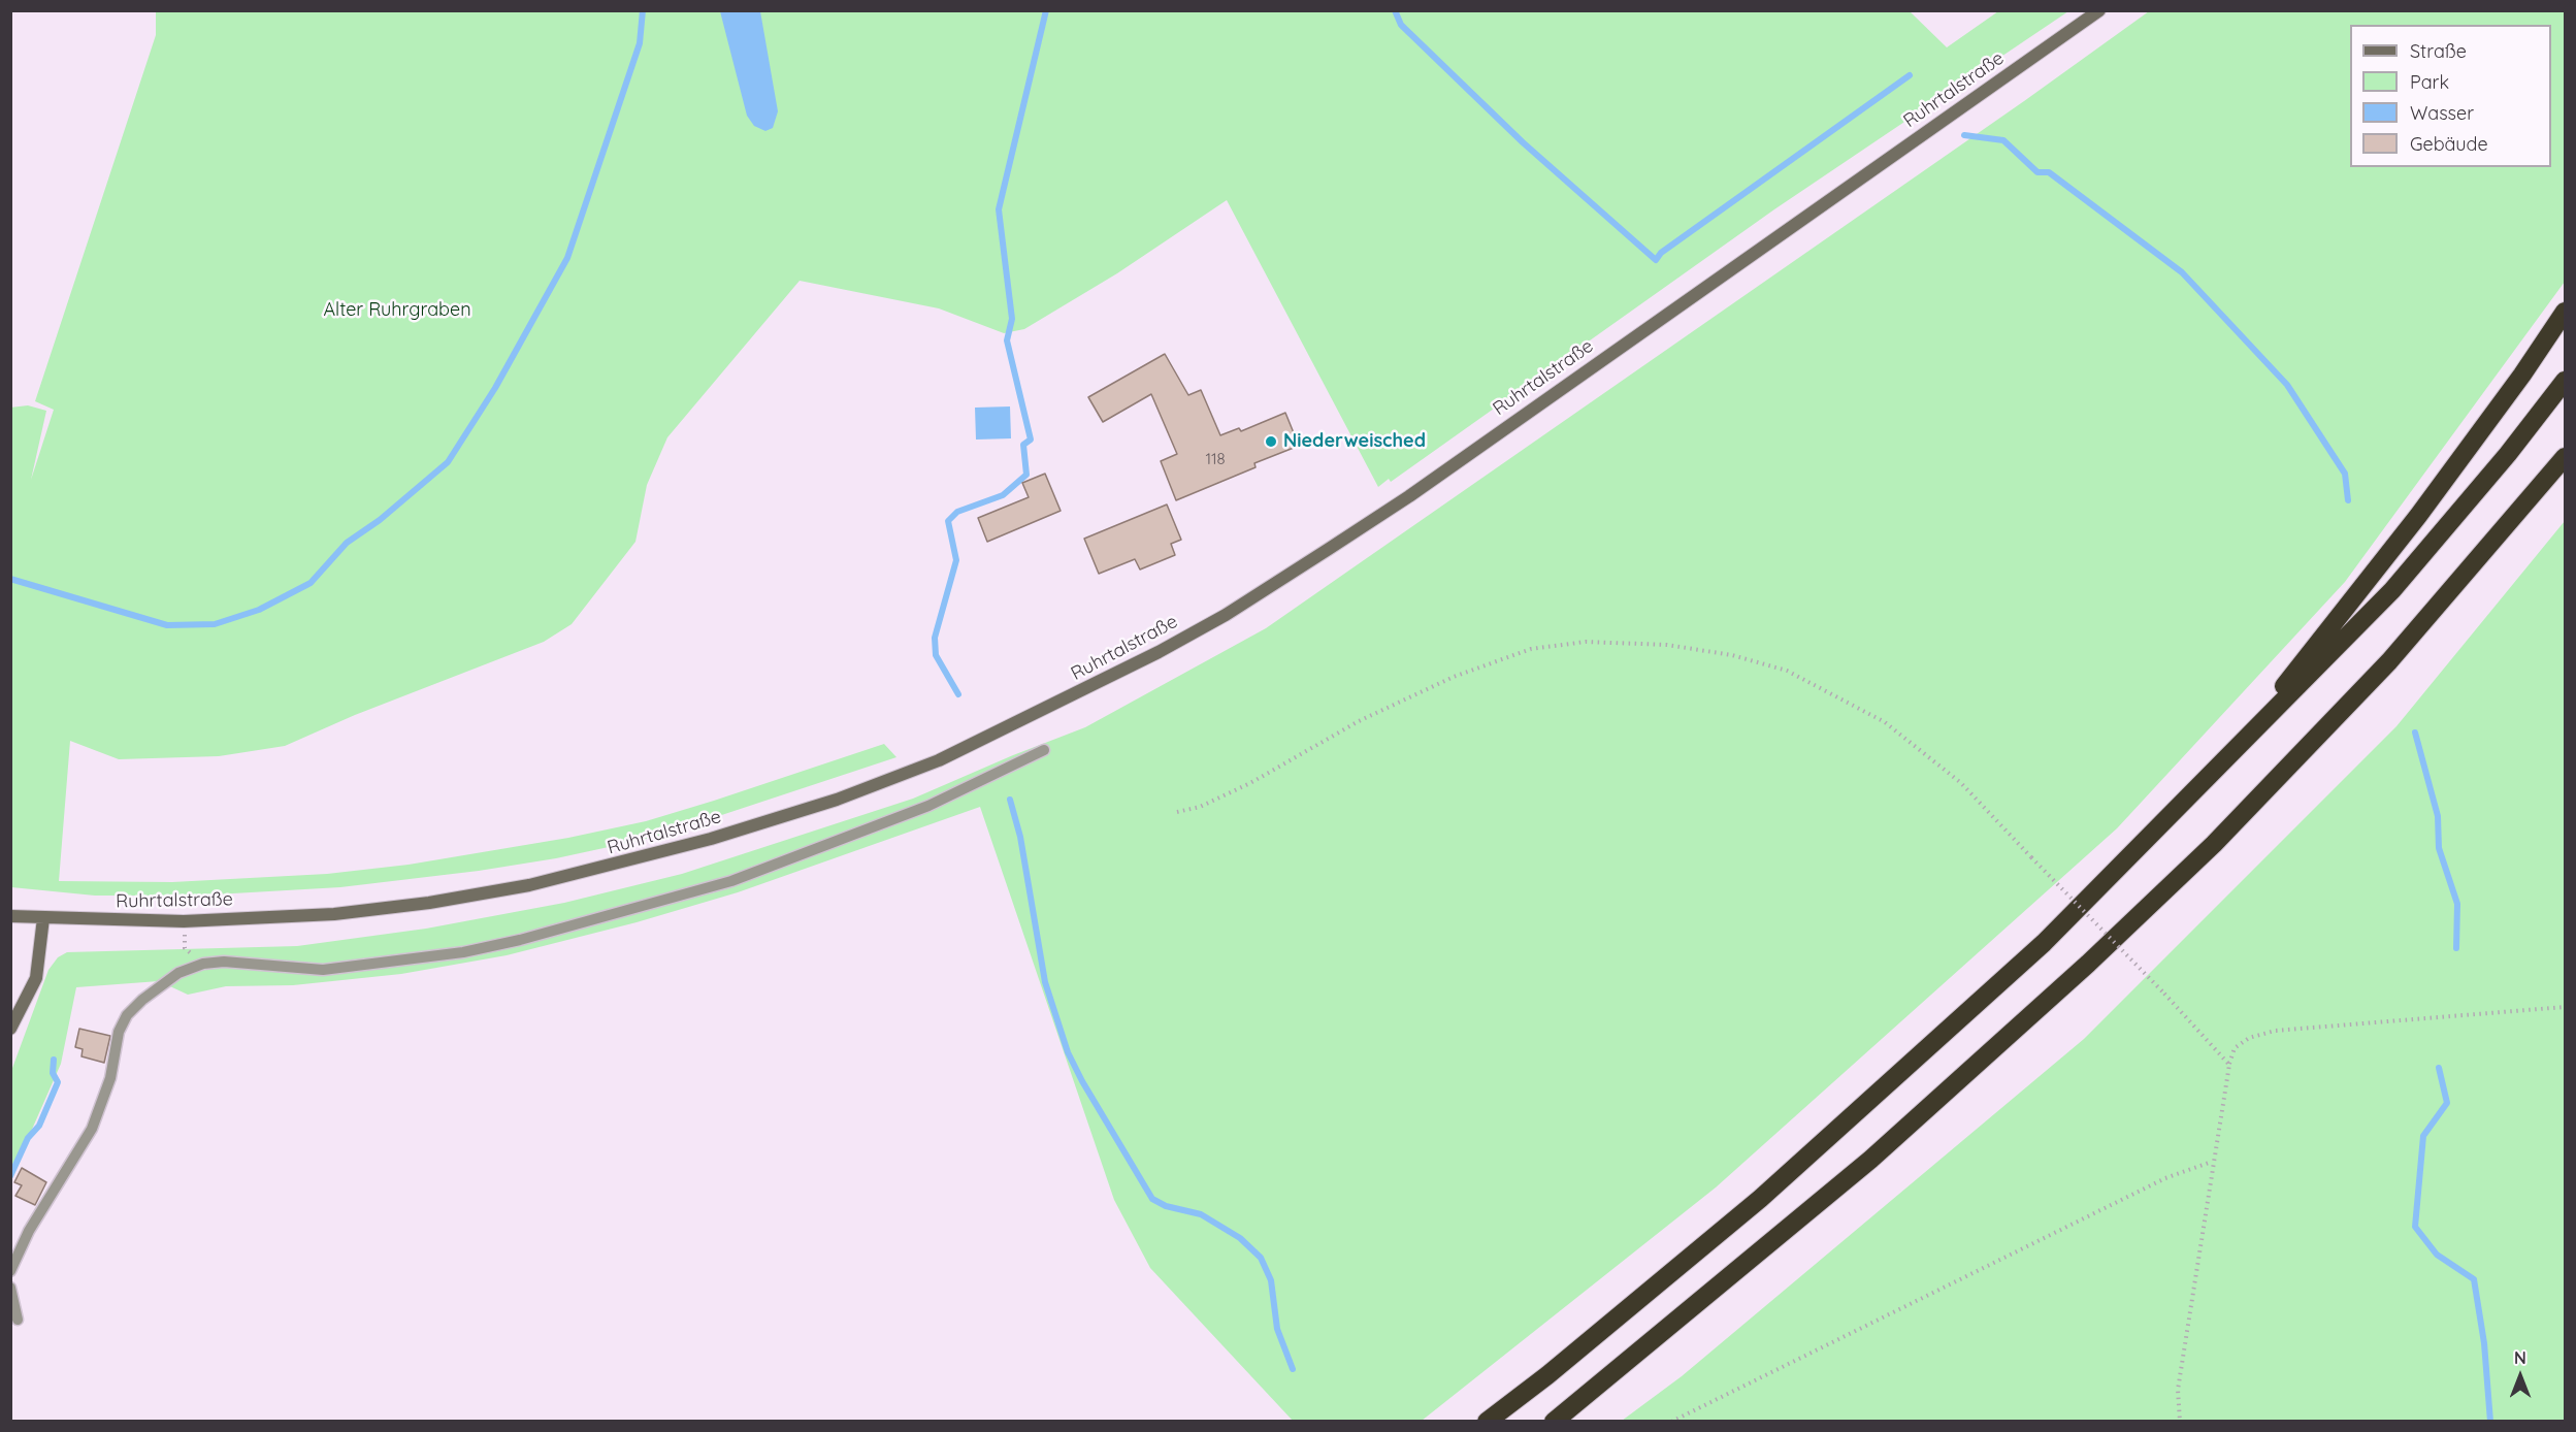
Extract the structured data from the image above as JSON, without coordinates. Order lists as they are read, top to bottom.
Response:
{
  "streets": {
    "main road": ["Ruhrtalstraße"]
  },
  "parks": ["Alter Ruhrgraben"],
  "places": ["Niederweisched"],
  "house_numbers": ["118"],
  "legend": [
    "Straße",
    "Park",
    "Wasser",
    "Gebäude"
  ],
  "north": "top"
}
